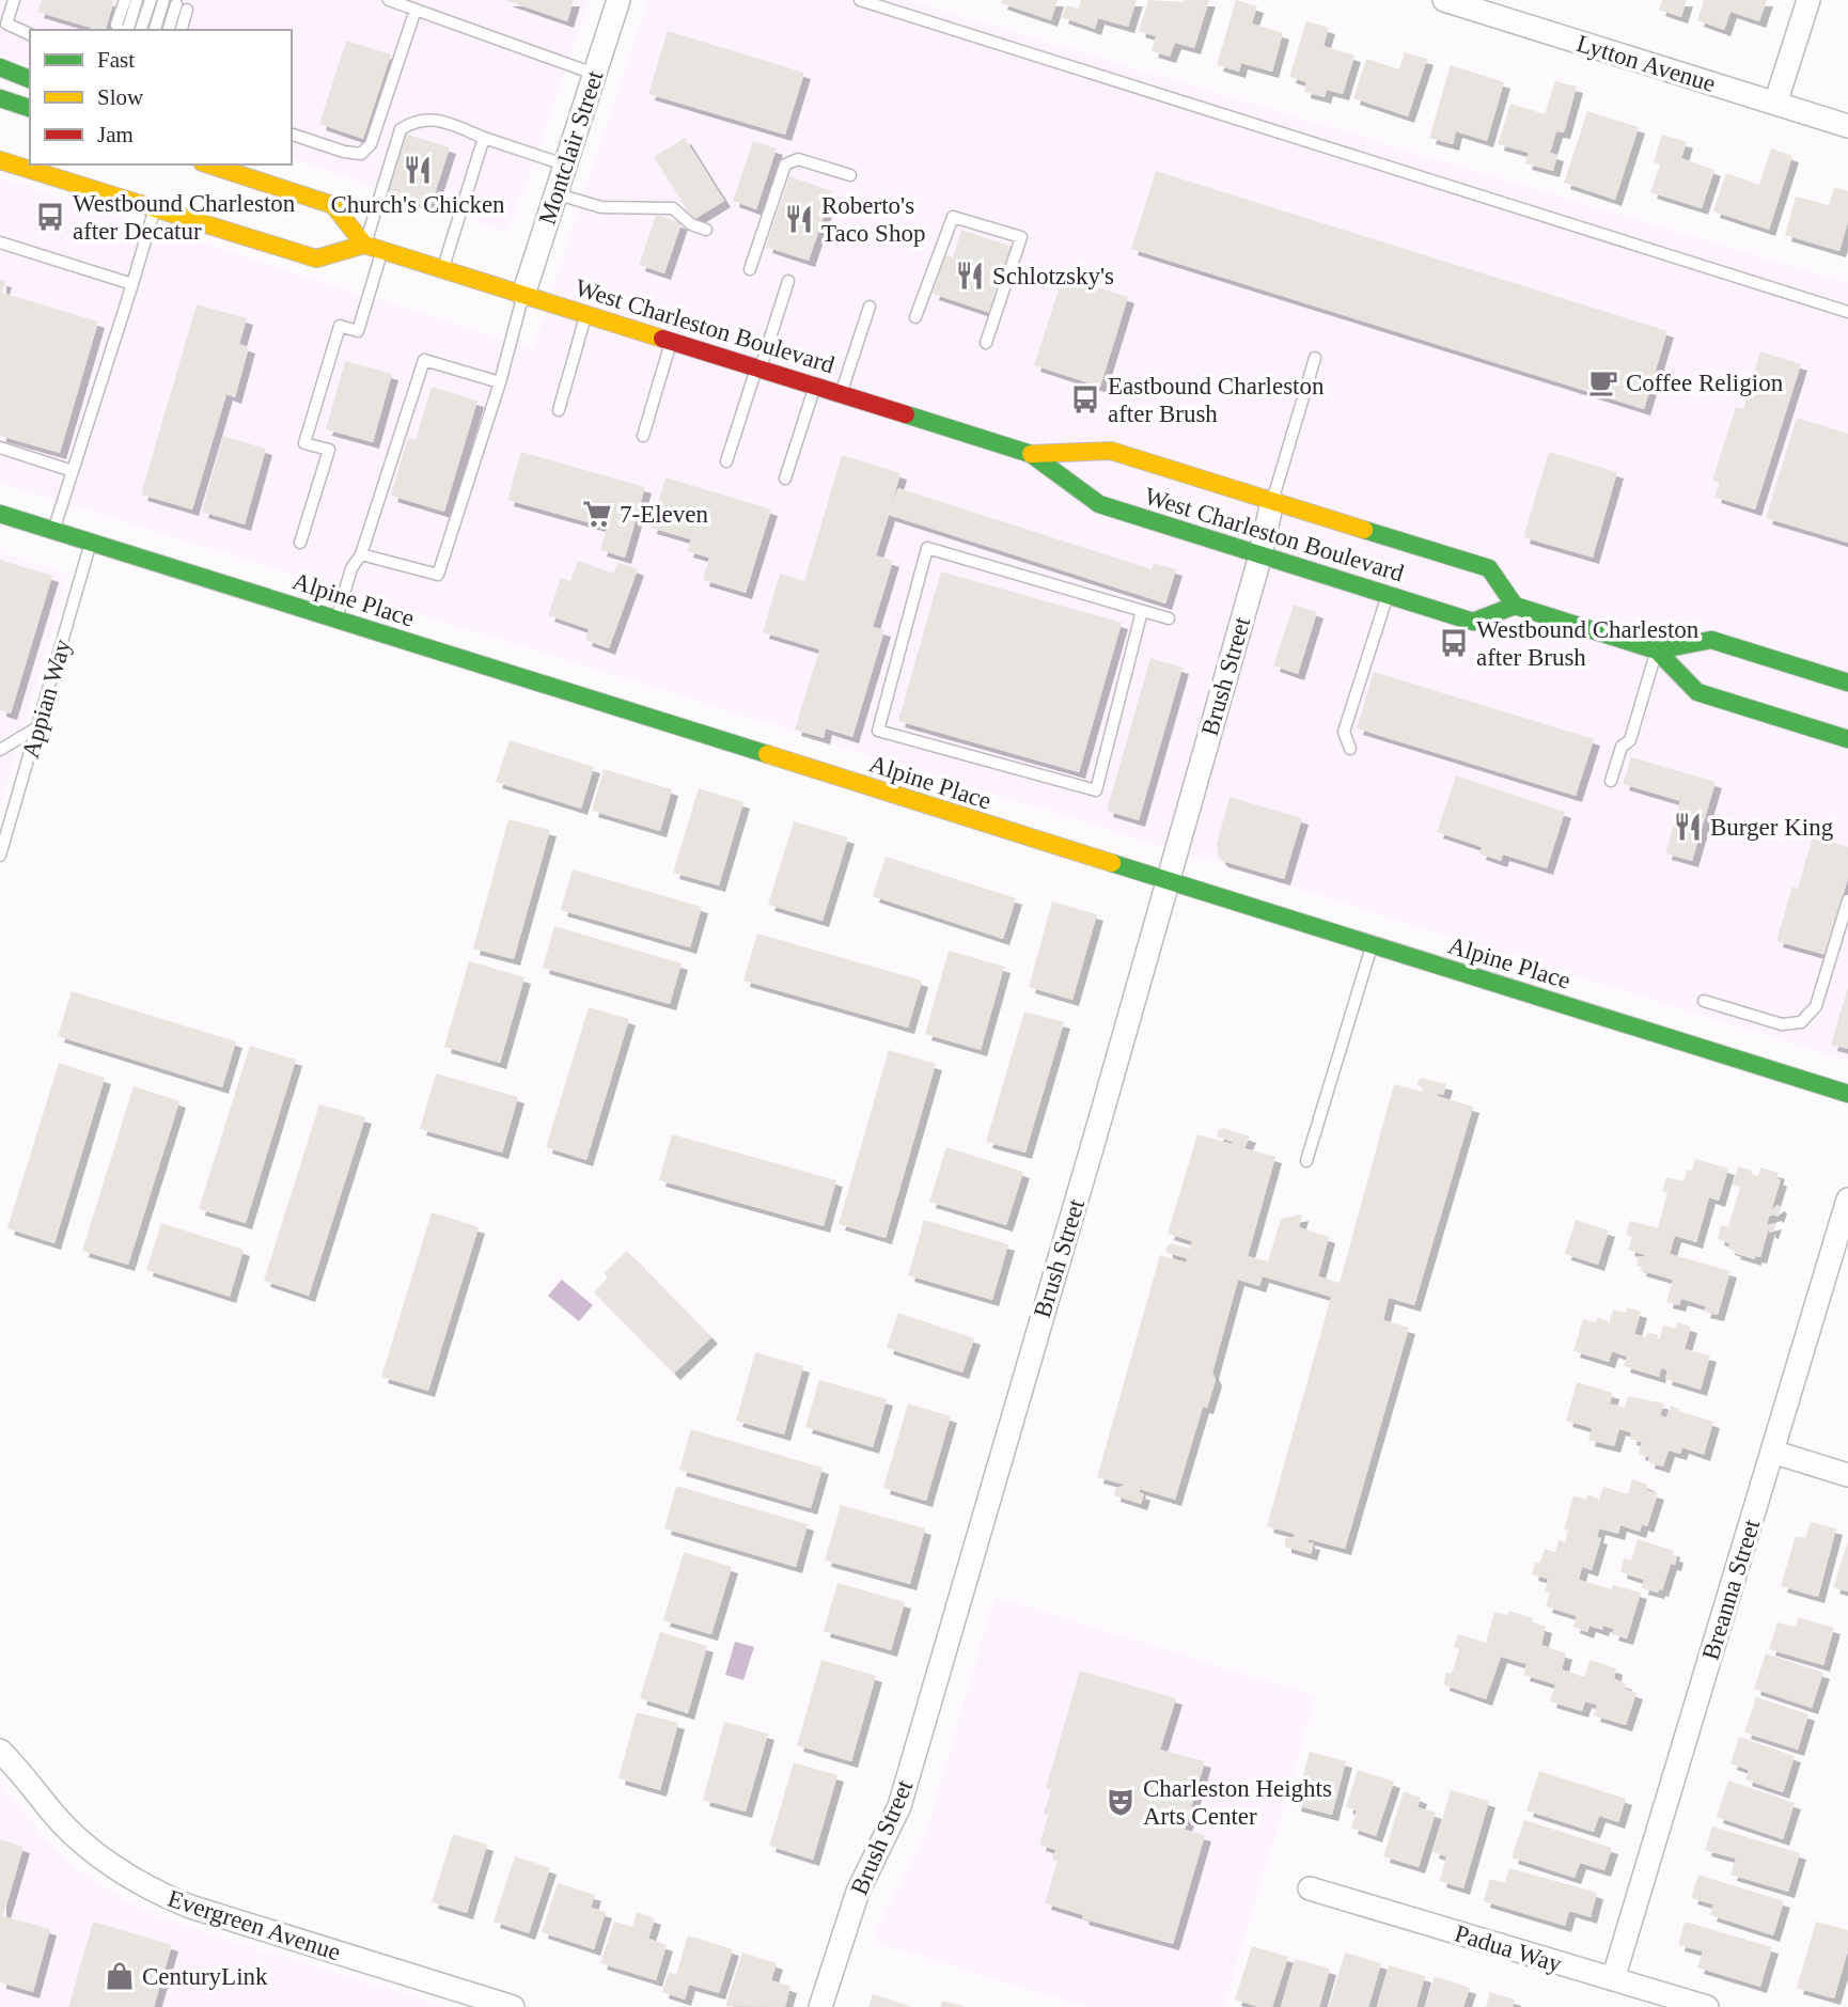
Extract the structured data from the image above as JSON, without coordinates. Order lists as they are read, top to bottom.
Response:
{
  "streets": {
    "main road": ["West Charleston Boulevard", "Alpine Place"],
    "street": [
      "Lytton Avenue",
      "Montclair Street",
      "Brush Street",
      "Breanna Street",
      "Evergreen Avenue",
      "Padua Way"
    ],
    "lane": ["Appian Way"]
  },
  "crossings": [
    ["Montclair Street", "West Charleston Boulevard"],
    ["West Charleston Boulevard", "Brush Street"],
    ["Alpine Place", "Brush Street"],
    ["Alpine Place", "Appian Way"],
    ["Breanna Street", "Padua Way"]
  ],
  "places": {
    "restaurant": [
      "Church's Chicken",
      "Roberto's Taco Shop",
      "Schlotzsky's",
      "Burger King"
    ],
    "bus stop": ["Westbound Charleston after Decatur", "Eastbound Charleston after Brush", "Westbound Charleston after Brush"],
    "cafe": ["Coffee Religion"],
    "supermarket": ["7-Eleven"],
    "theatre": ["Charleston Heights Arts Center"],
    "shop": ["CenturyLink"]
  },
  "legend": ["Fast", "Slow", "Jam"]
}
